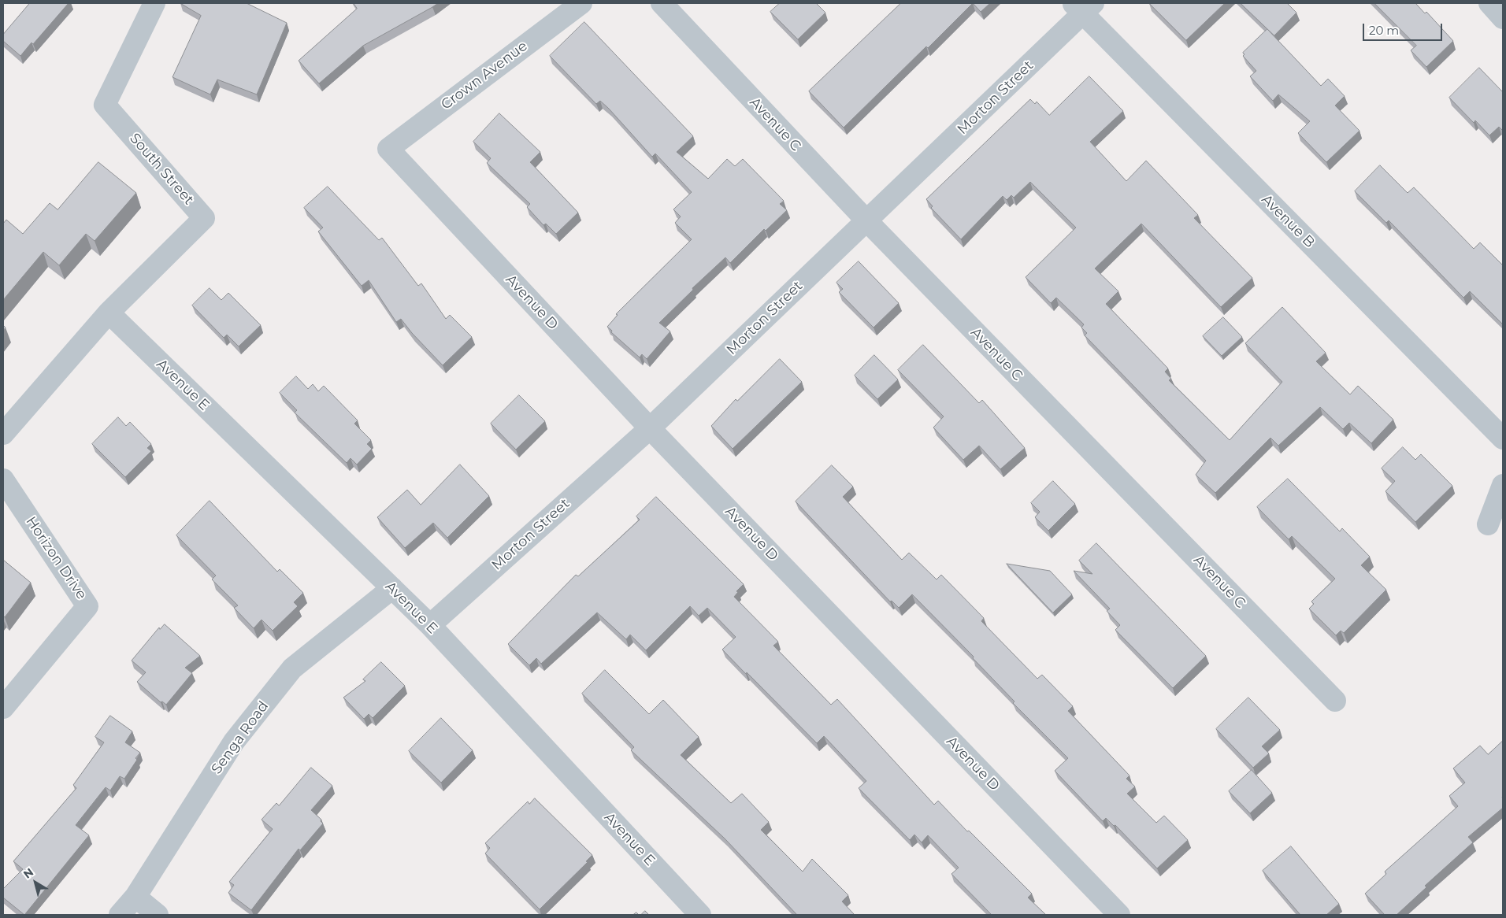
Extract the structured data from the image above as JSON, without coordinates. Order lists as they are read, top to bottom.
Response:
{
  "streets": {
    "street": [
      "Crown Avenue",
      "Morton Street",
      "Avenue C",
      "South Street",
      "Avenue B",
      "Avenue D",
      "Avenue E",
      "Horizon Drive",
      "Senga Road"
    ]
  },
  "crossings": [
    ["Crown Avenue", "Avenue D"],
    ["Morton Street", "Avenue C"],
    ["Morton Street", "Avenue B"],
    ["Morton Street", "Avenue D"],
    ["Morton Street", "Avenue E"],
    ["South Street", "Avenue E"],
    ["Avenue E", "Senga Road"]
  ],
  "scale_bar": "20 m",
  "north": "top left"
}
